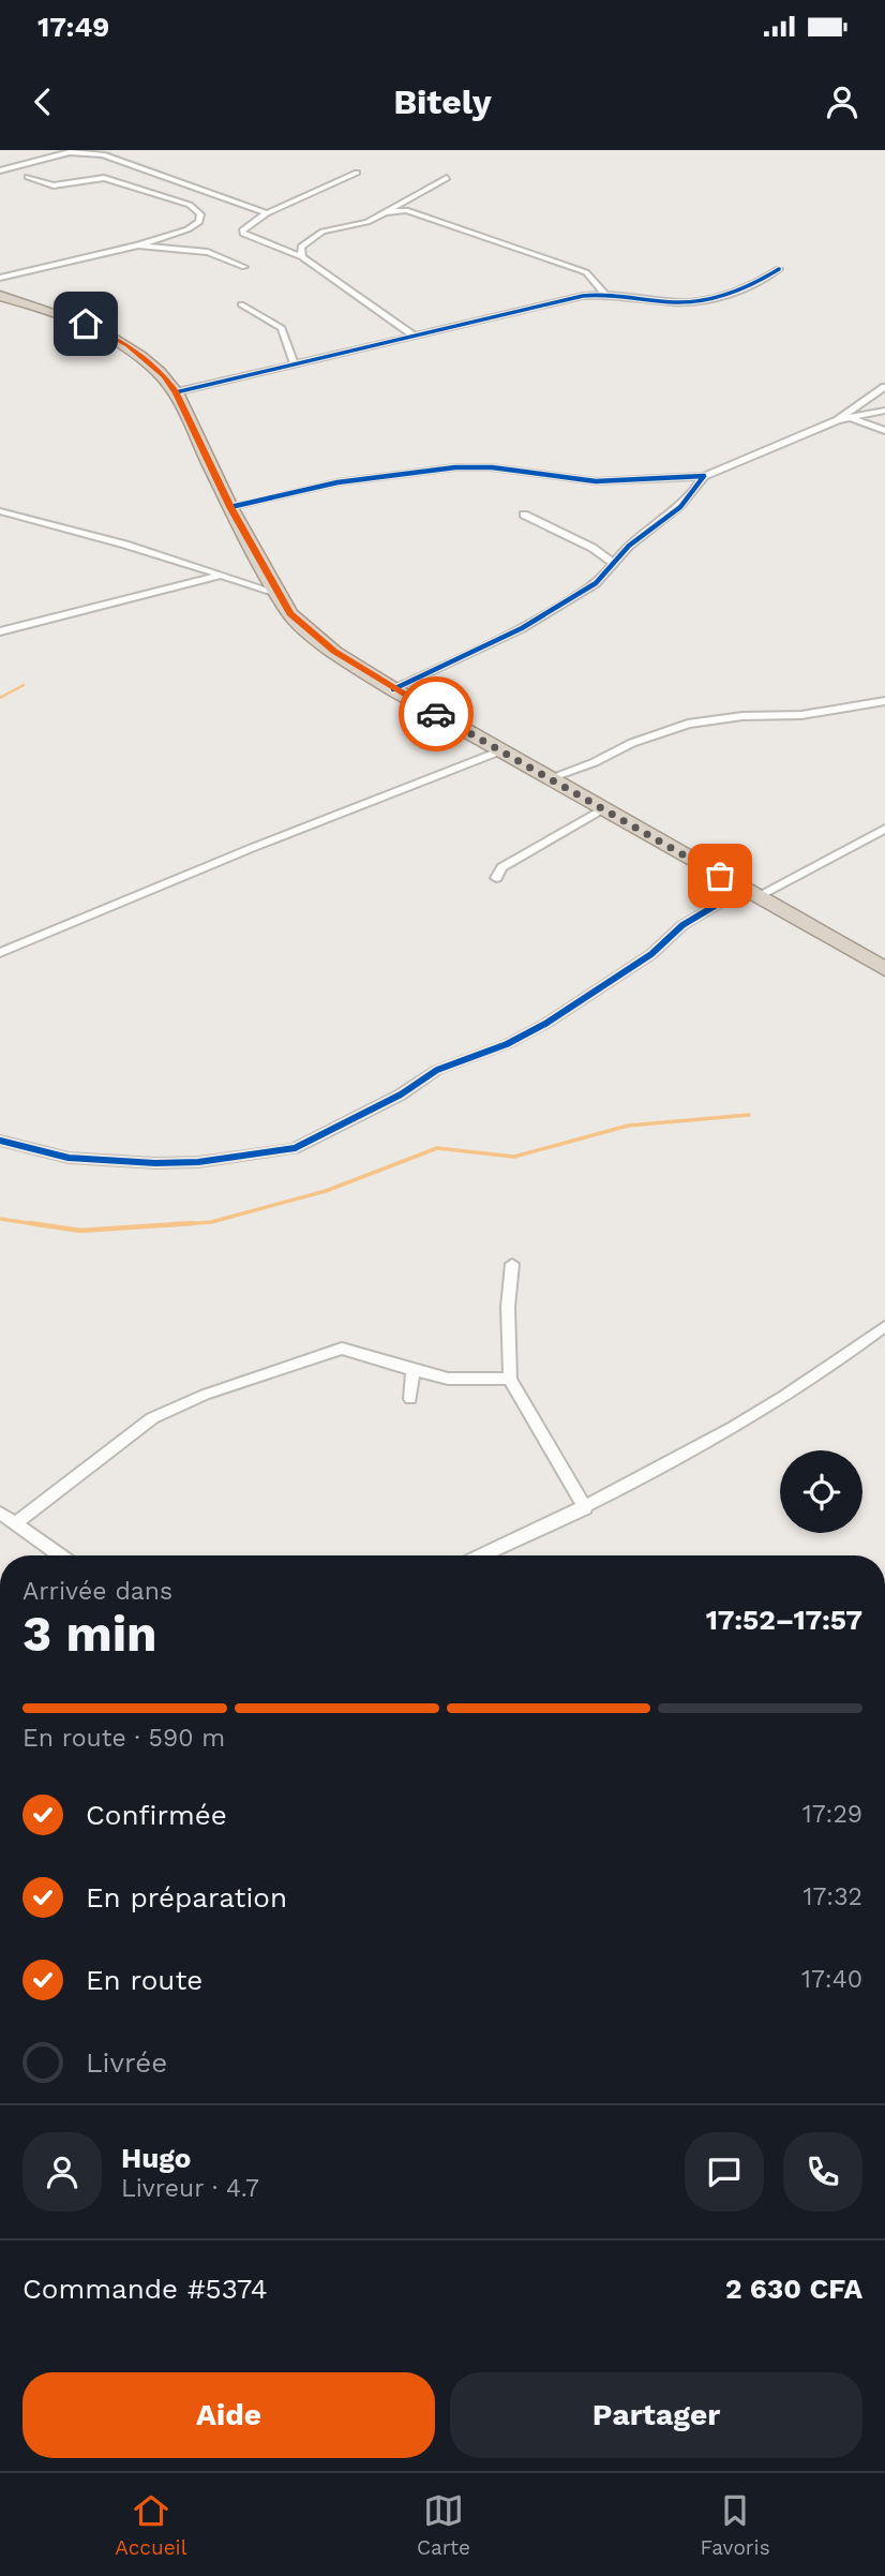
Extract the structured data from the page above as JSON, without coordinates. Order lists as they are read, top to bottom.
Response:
{
  "page": {
    "status": "17:49",
    "header": "Bitely",
    "heading": ["3 min", "Arrivée dans", "17:52–17:57"],
    "panel": [
      "Hugo",
      "Livreur · 4.7",
      "Commande #5374",
      "2 630 CFA"
    ],
    "bar": "En route · 590 m",
    "list": [
      ["Confirmée", "17:29"],
      ["En préparation", "17:32"],
      ["En route", "17:40"],
      "Livrée"
    ],
    "buttons": ["Aide", "Partager"],
    "tabs": ["Accueil", "Carte", "Favoris"]
  }
}
